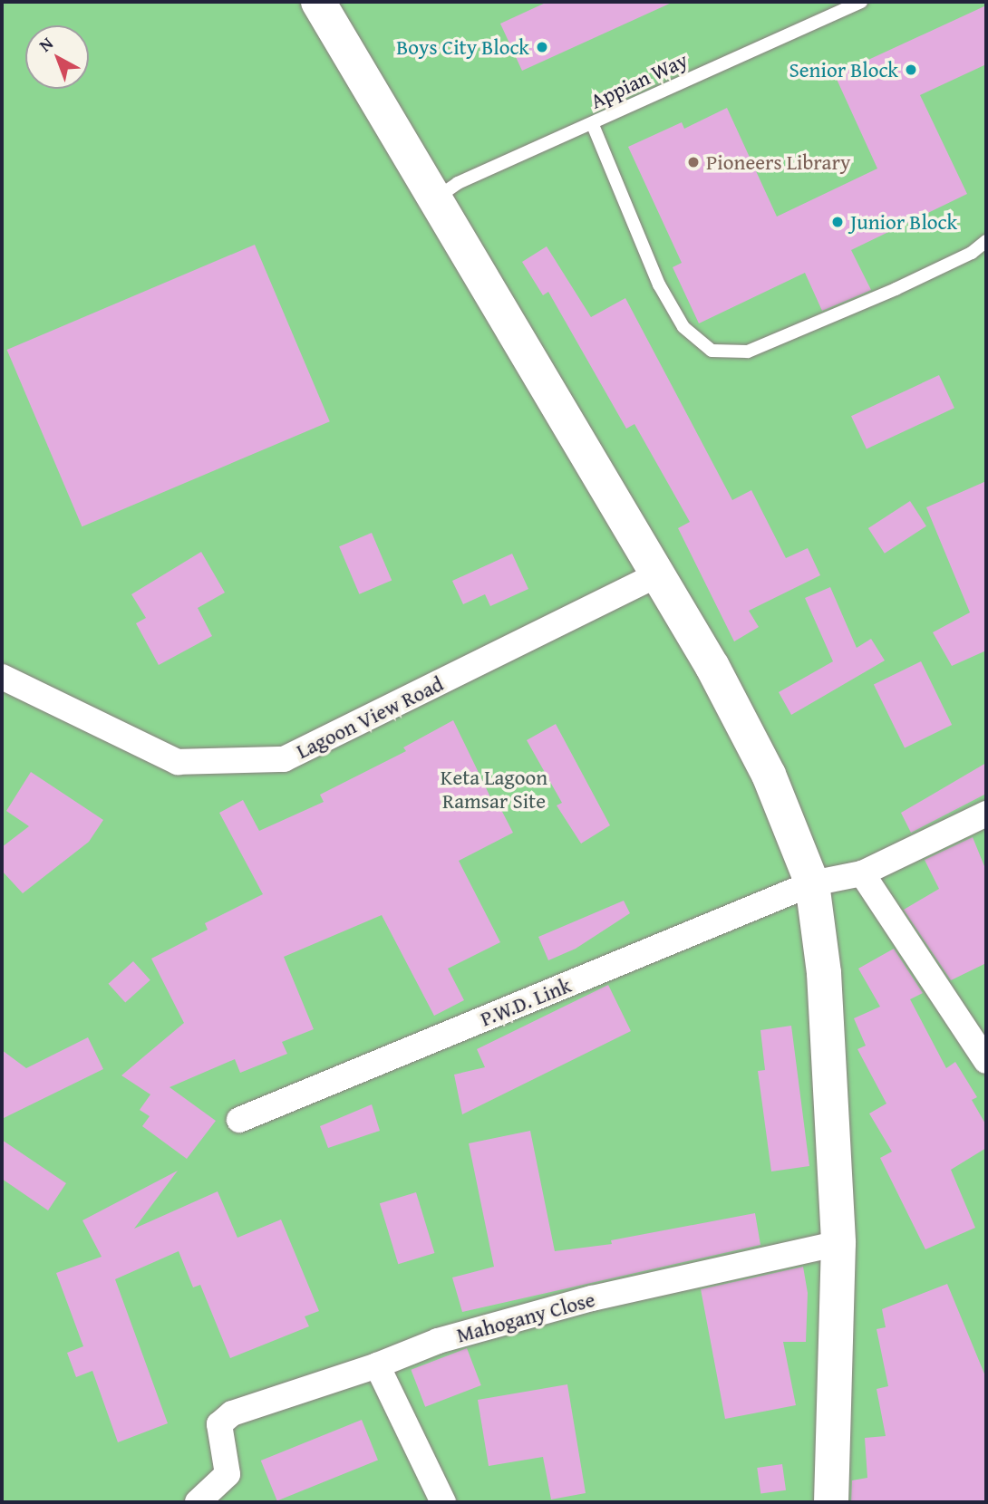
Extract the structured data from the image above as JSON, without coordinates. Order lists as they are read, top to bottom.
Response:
{
  "streets": {
    "street": ["Lagoon View Road", "P.W.D. Link", "Mahogany Close"],
    "lane": ["Appian Way"]
  },
  "parks": ["Keta Lagoon Ramsar Site"],
  "places": [
    "Boys City Block",
    "Senior Block",
    "Pioneers Library",
    "Junior Block"
  ],
  "north": "top left"
}
